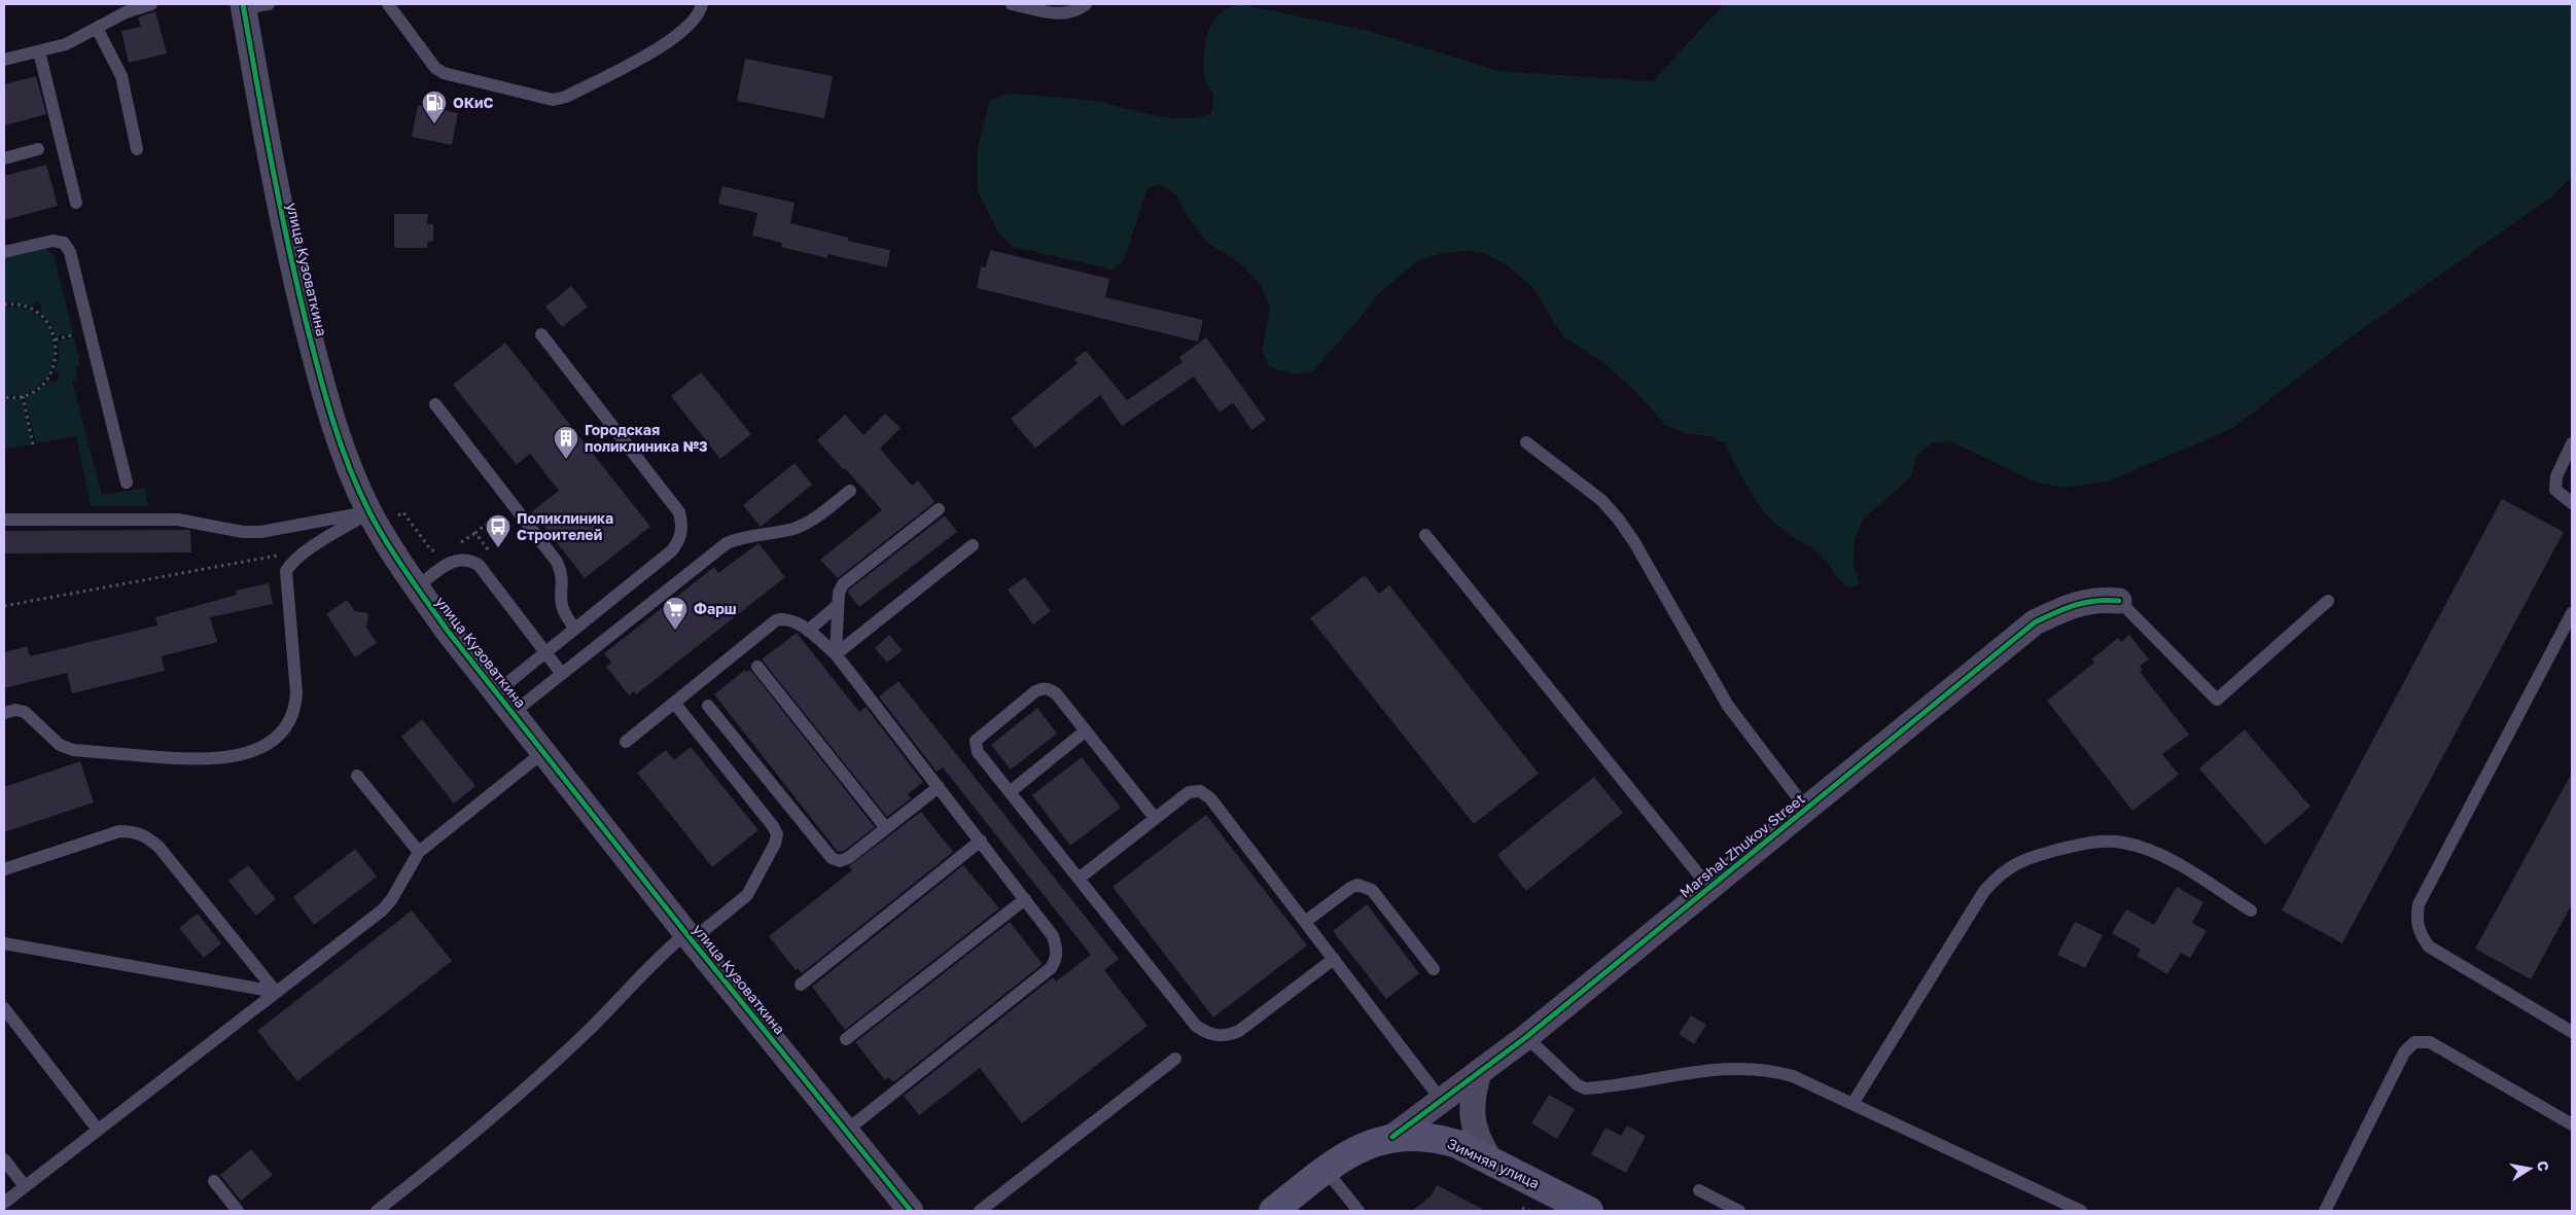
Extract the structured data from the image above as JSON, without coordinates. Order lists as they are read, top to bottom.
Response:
{
  "streets": {
    "main road": ["Marshal Zhukov Street", "Зимняя улица"],
    "street": ["улица Кузоваткина"]
  },
  "crossings": [
    ["Marshal Zhukov Street", "Зимняя улица"]
  ],
  "places": {
    "fuel station": ["ОКиС"],
    "building": ["Городская поликлиника №3"],
    "bus stop": ["Поликлиника Строителей"],
    "supermarket": ["Фарш"]
  },
  "north": "right"
}
